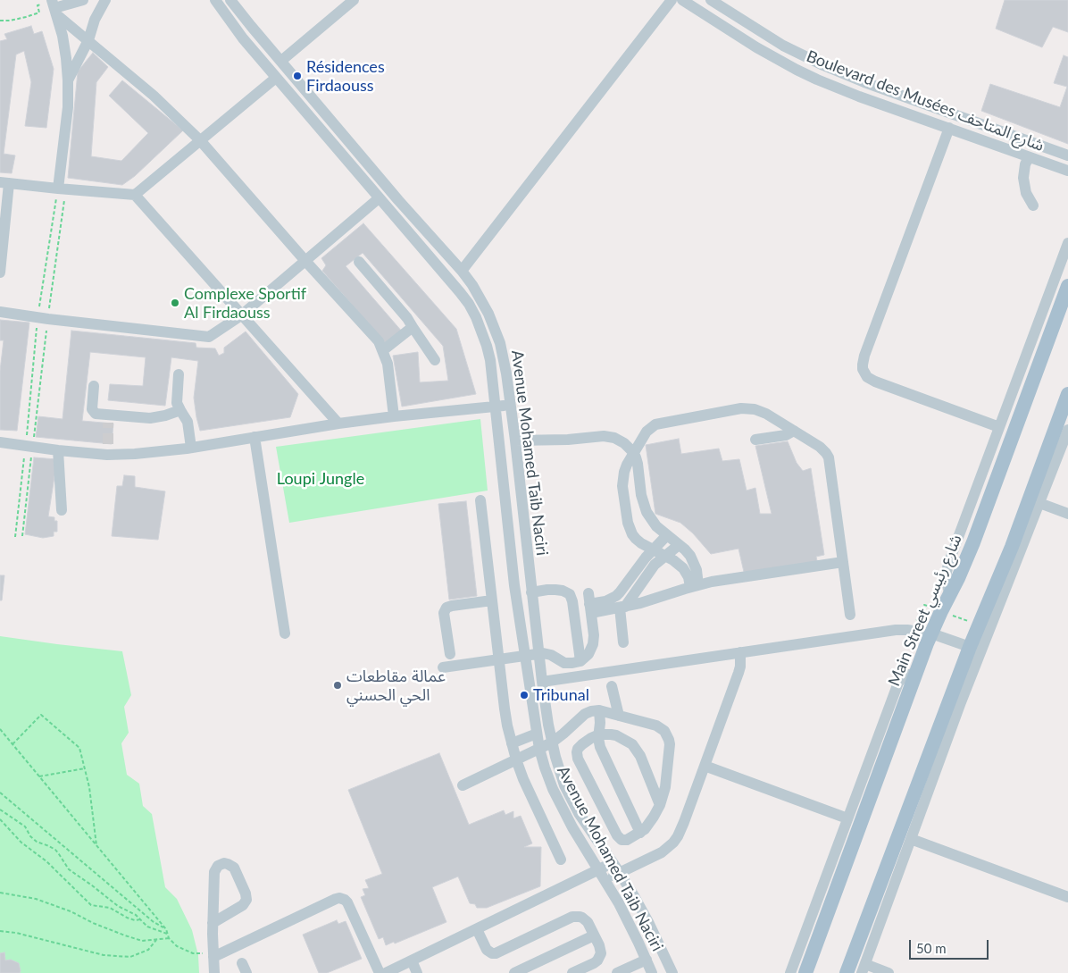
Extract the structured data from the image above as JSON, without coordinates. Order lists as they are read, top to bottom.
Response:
{
  "streets": {
    "main road": ["Main Street شارع رئيسي"],
    "street": ["Boulevard des Musées شارع المتاحف", "Avenue Mohamed Taib Naciri"]
  },
  "parks": ["Loupi Jungle"],
  "places": [
    "Résidences Firdaouss",
    "Complexe Sportif Al Firdaouss",
    "عمالة مقاطعات الحي الحسني",
    "Tribunal"
  ],
  "scale_bar": "50 m"
}
